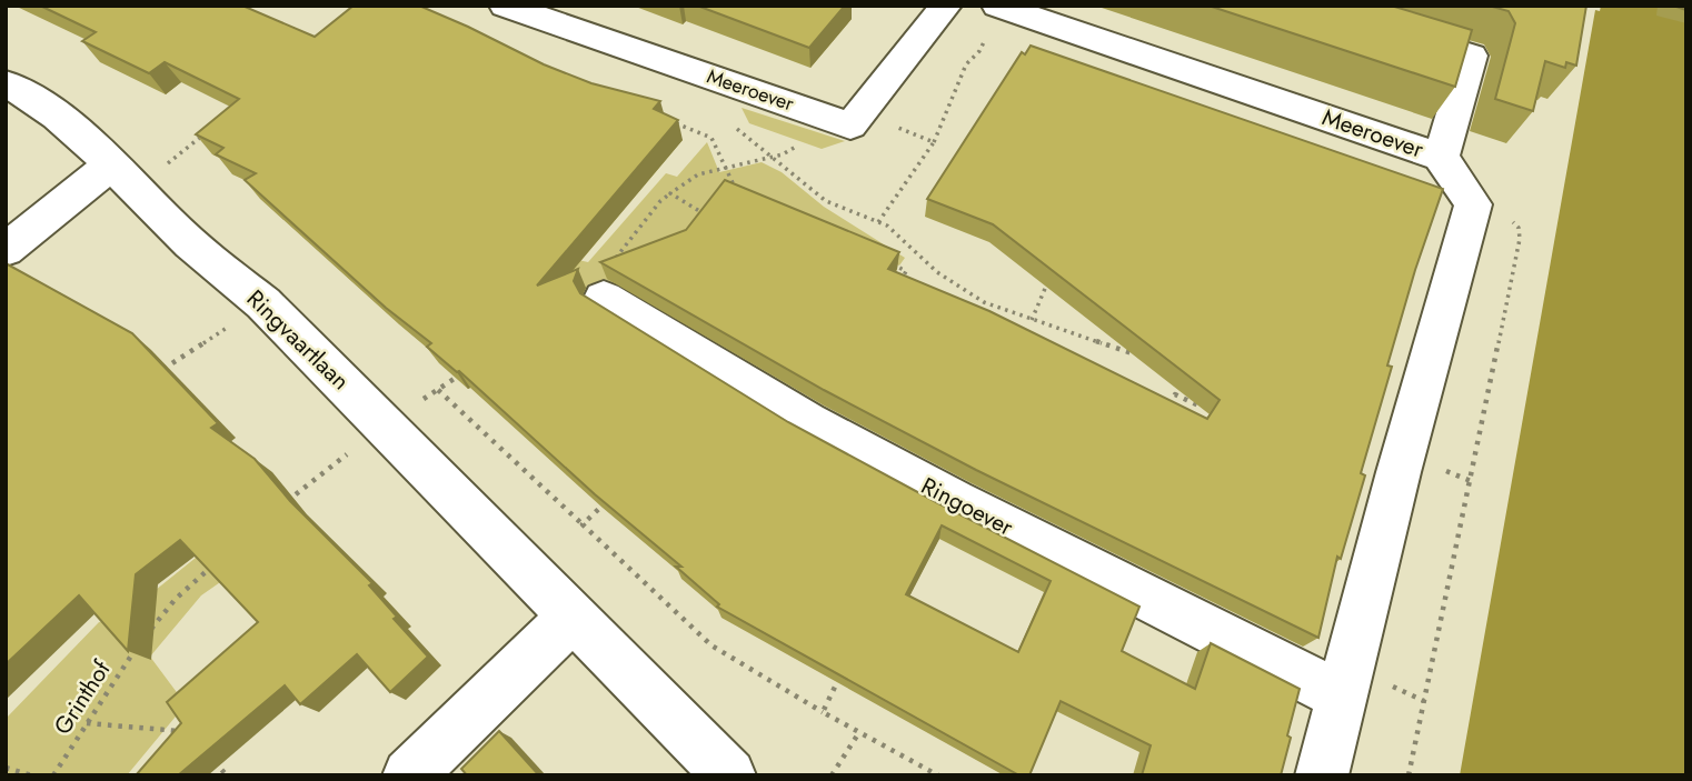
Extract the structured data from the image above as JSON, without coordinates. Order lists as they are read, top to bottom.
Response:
{
  "streets": {
    "street": ["Meeroever", "Ringvaartlaan", "Ringoever"],
    "path": ["Grinthof"]
  }
}
